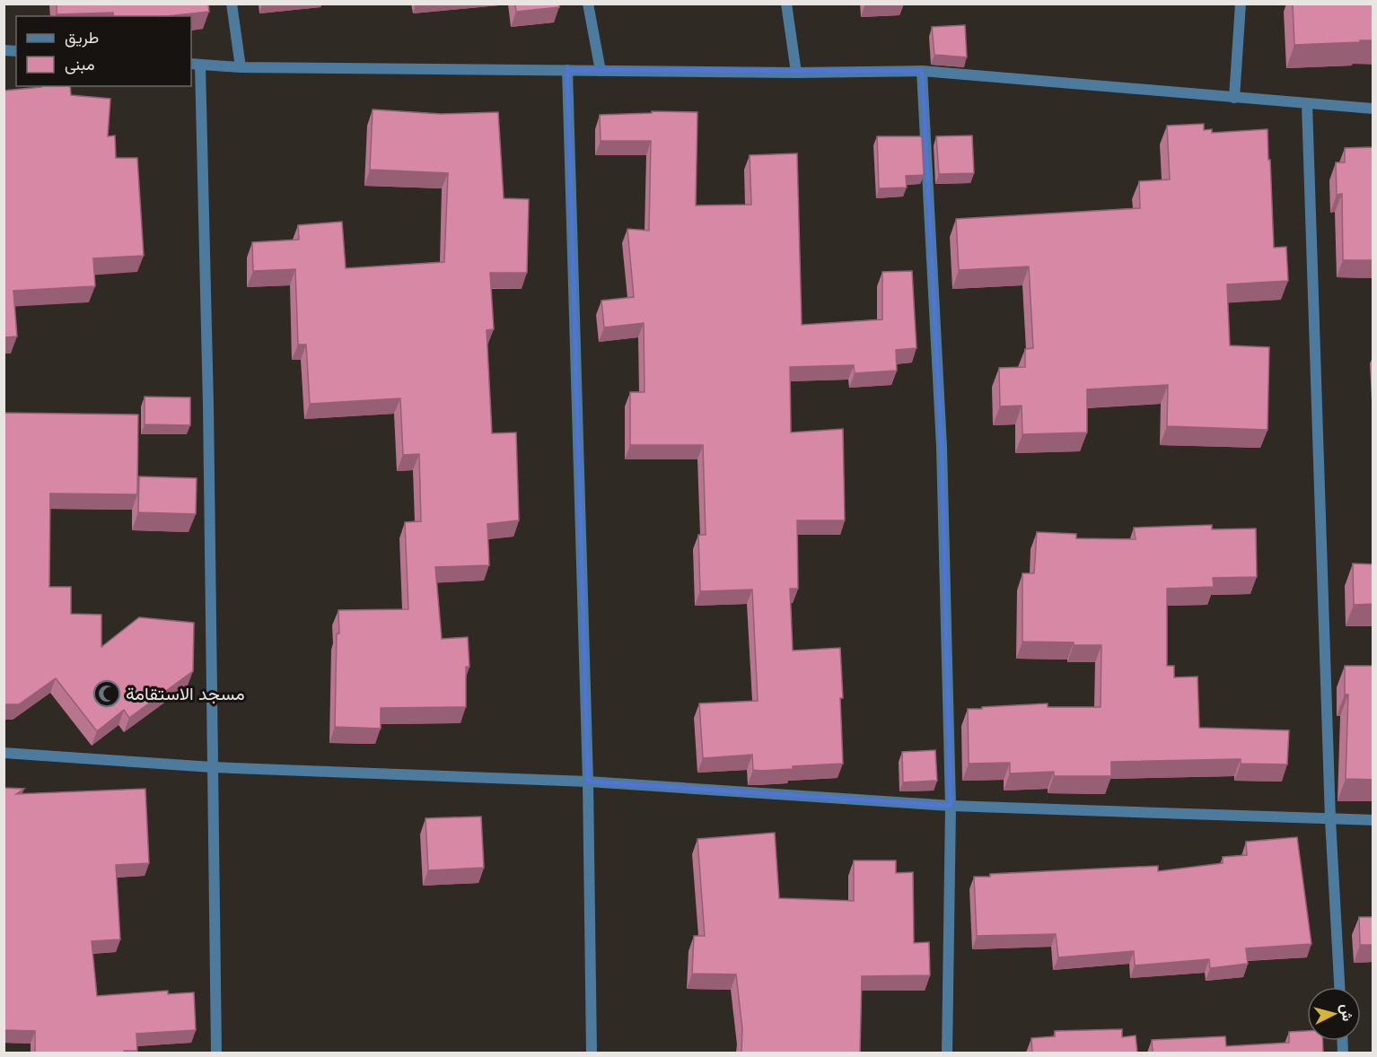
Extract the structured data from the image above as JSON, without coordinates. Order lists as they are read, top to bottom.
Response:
{
  "places": {
    "mosque": ["مسجد الاستقامة"]
  },
  "legend": ["طريق", "مبنى"],
  "north": "right"
}
